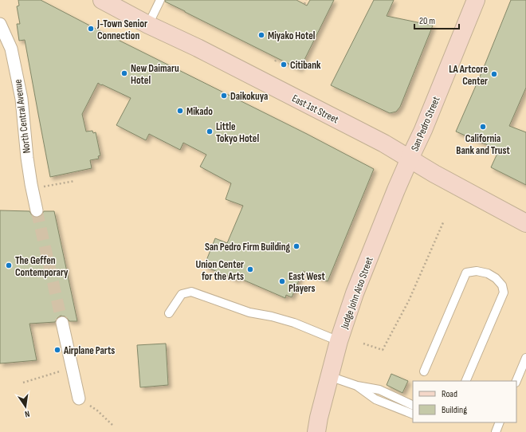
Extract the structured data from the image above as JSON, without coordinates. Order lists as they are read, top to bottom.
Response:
{
  "streets": {
    "main road": ["East 1st Street", "San Pedro Street", "Judge John Aiso Street"],
    "street": ["North Central Avenue"]
  },
  "crossings": [
    ["East 1st Street", "San Pedro Street"],
    ["East 1st Street", "Judge John Aiso Street"],
    ["San Pedro Street", "Judge John Aiso Street"]
  ],
  "places": [
    "J-Town Senior Connection",
    "Miyako Hotel",
    "Citibank",
    "New Daimaru Hotel",
    "LA Artcore Center",
    "Daikokuya",
    "Mikado",
    "California Bank and Trust",
    "Little Tokyo Hotel",
    "San Pedro Firm Building",
    "The Geffen Contemporary",
    "Union Center for the Arts",
    "East West Players",
    "Airplane Parts"
  ],
  "legend": ["Road", "Building"],
  "scale_bar": "20 m",
  "north": "bottom"
}
